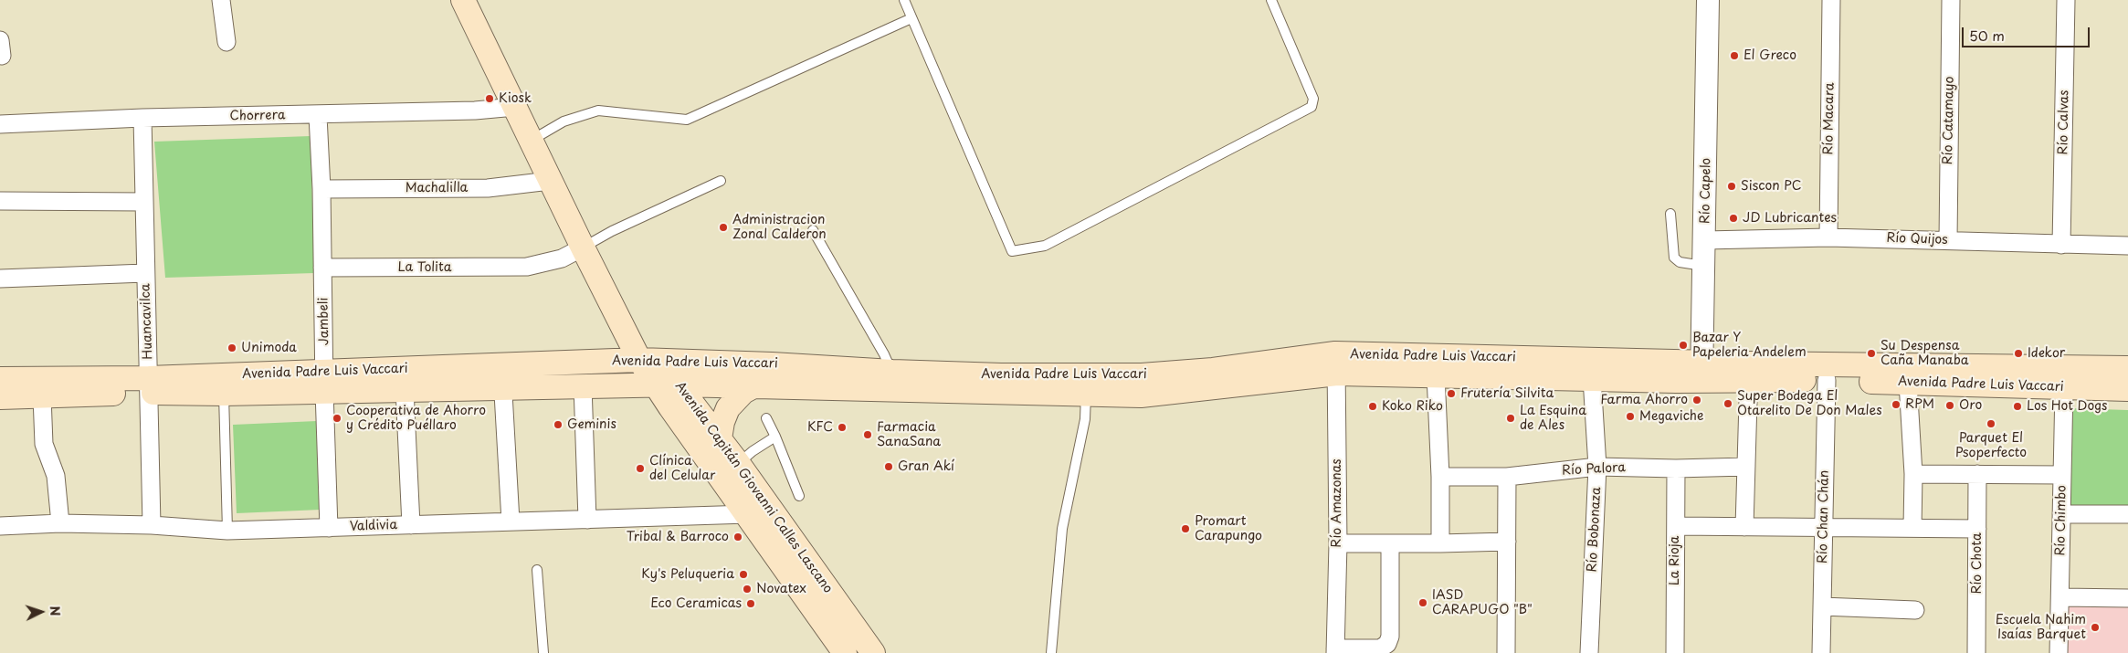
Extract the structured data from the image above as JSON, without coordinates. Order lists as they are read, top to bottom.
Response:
{
  "streets": {
    "main road": ["Avenida Padre Luis Vaccari", "Avenida Capitán Giovanni Calles Lascano"],
    "street": [
      "Chorrera",
      "Río Macara",
      "Río Catamayo",
      "Río Calvas",
      "Machalilla",
      "Río Capelo",
      "Río Quijos",
      "La Tolita",
      "Huancavilca",
      "Jambeli",
      "Río Palora",
      "Río Amazonas",
      "Río Chan Chán",
      "Río Chimbo",
      "Valdivia",
      "Río Bobonaza",
      "La Rioja",
      "Río Chota"
    ]
  },
  "crossings": [
    ["Chorrera", "Huancavilca"],
    ["Chorrera", "Jambeli"],
    ["Chorrera", "Avenida Capitán Giovanni Calles Lascano"],
    ["Río Macara", "Río Quijos"],
    ["Río Catamayo", "Río Quijos"],
    ["Río Calvas", "Río Quijos"],
    ["Machalilla", "Jambeli"],
    ["Machalilla", "Avenida Capitán Giovanni Calles Lascano"],
    ["Río Capelo", "Río Quijos"],
    ["Río Capelo", "Avenida Padre Luis Vaccari"],
    ["La Tolita", "Jambeli"],
    ["La Tolita", "Avenida Capitán Giovanni Calles Lascano"],
    ["Huancavilca", "Avenida Padre Luis Vaccari"],
    ["Huancavilca", "Valdivia"],
    ["Jambeli", "Avenida Padre Luis Vaccari"],
    ["Jambeli", "Valdivia"],
    ["Avenida Padre Luis Vaccari", "Avenida Capitán Giovanni Calles Lascano"],
    ["Avenida Padre Luis Vaccari", "Río Amazonas"],
    ["Avenida Padre Luis Vaccari", "Río Chan Chán"],
    ["Avenida Padre Luis Vaccari", "Río Chimbo"],
    ["Avenida Padre Luis Vaccari", "Río Bobonaza"],
    ["Río Palora", "Río Bobonaza"],
    ["Río Palora", "La Rioja"],
    ["Avenida Capitán Giovanni Calles Lascano", "Valdivia"]
  ],
  "places": [
    "El Greco",
    "Kiosk",
    "Siscon PC",
    "JD Lubricantes",
    "Administracion Zonal Calderon",
    "Bazar Y Papeleria Andelem",
    "Unimoda",
    "Su Despensa Caña Manaba",
    "Idekor",
    "Frutería Silvita",
    "Farma Ahorro",
    "Super Bodega El Otarelito De Don Males",
    "RPM",
    "Oro",
    "Koko Riko",
    "Los Hot Dogs",
    "Megaviche",
    "Cooperativa de Ahorro y Crédito Puéllaro",
    "La Esquina de Ales",
    "Parquet El Psoperfecto",
    "Geminis",
    "KFC",
    "Farmacia SanaSana",
    "Gran Akí",
    "Clínica del Celular",
    "Promart Carapungo",
    "Tribal & Barroco",
    "Ky's Peluqueria",
    "Novatex",
    "IASD CARAPUGO \"B\"",
    "Eco Ceramicas",
    "Escuela Nahim Isaías Barquet"
  ],
  "scale_bar": "50 m",
  "north": "right"
}
